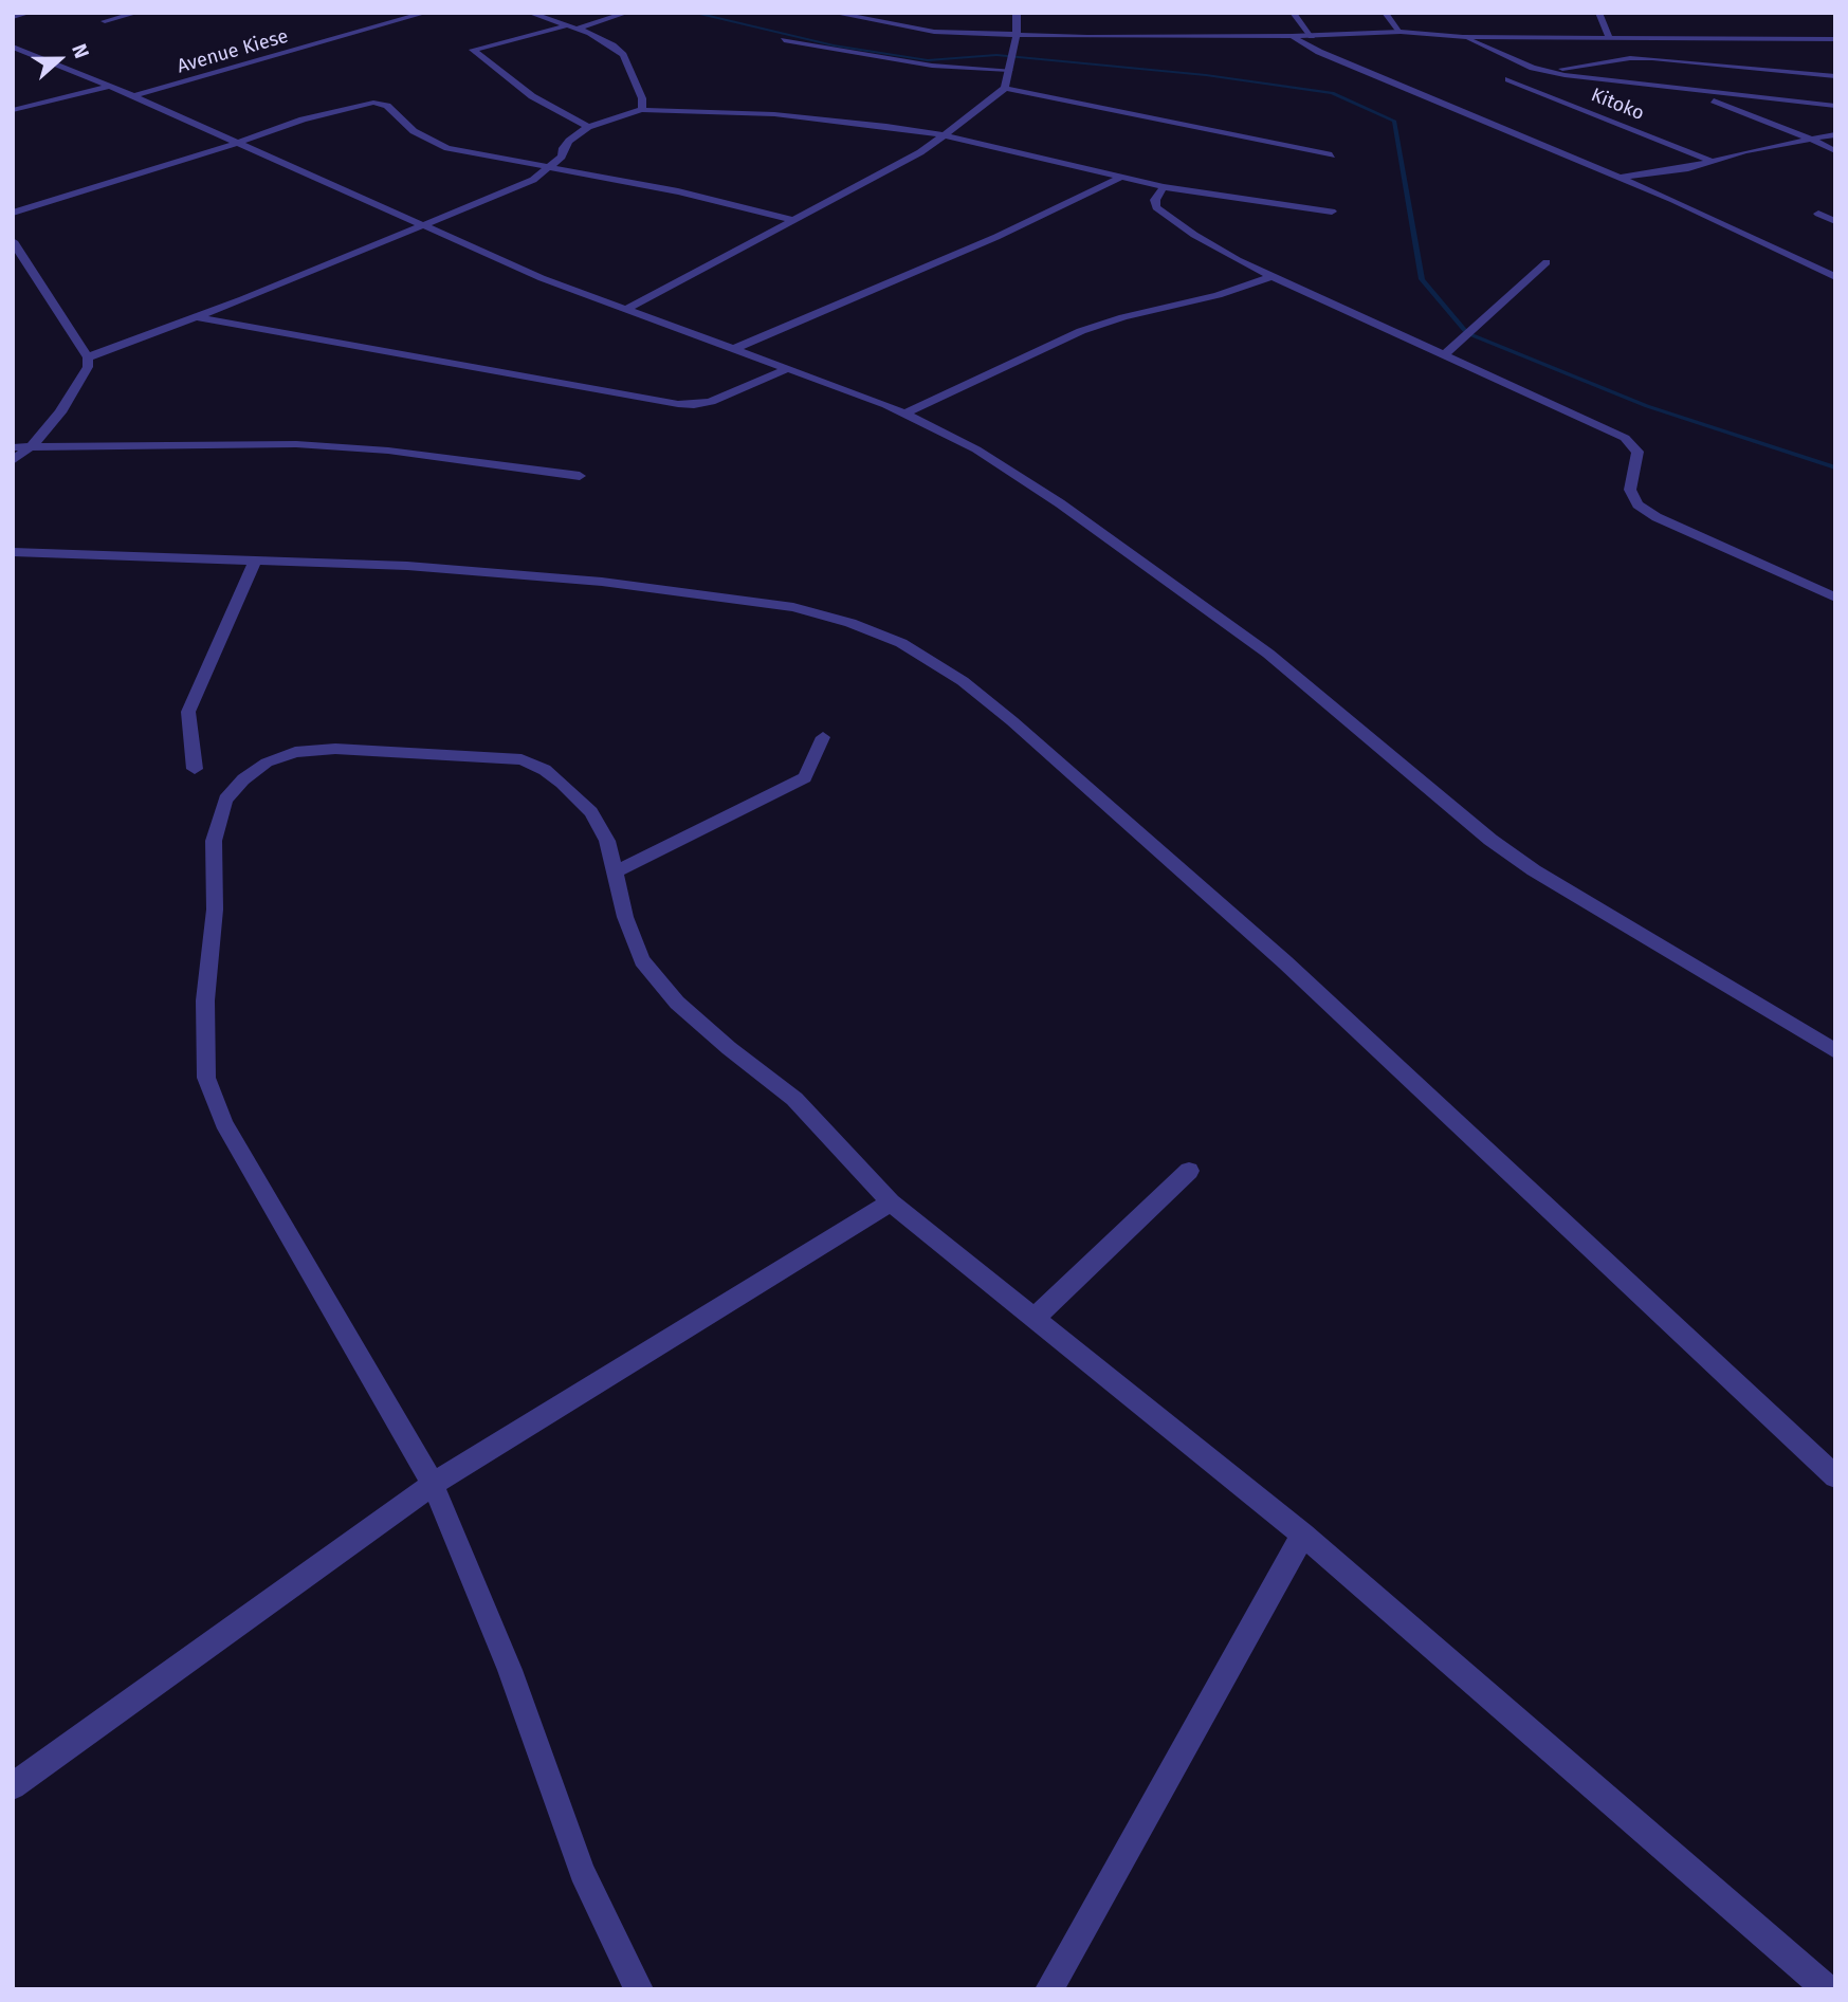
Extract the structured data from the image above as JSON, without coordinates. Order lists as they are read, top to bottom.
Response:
{
  "streets": {
    "street": ["Avenue Kiese", "Kitoko"]
  },
  "north": "right"
}
